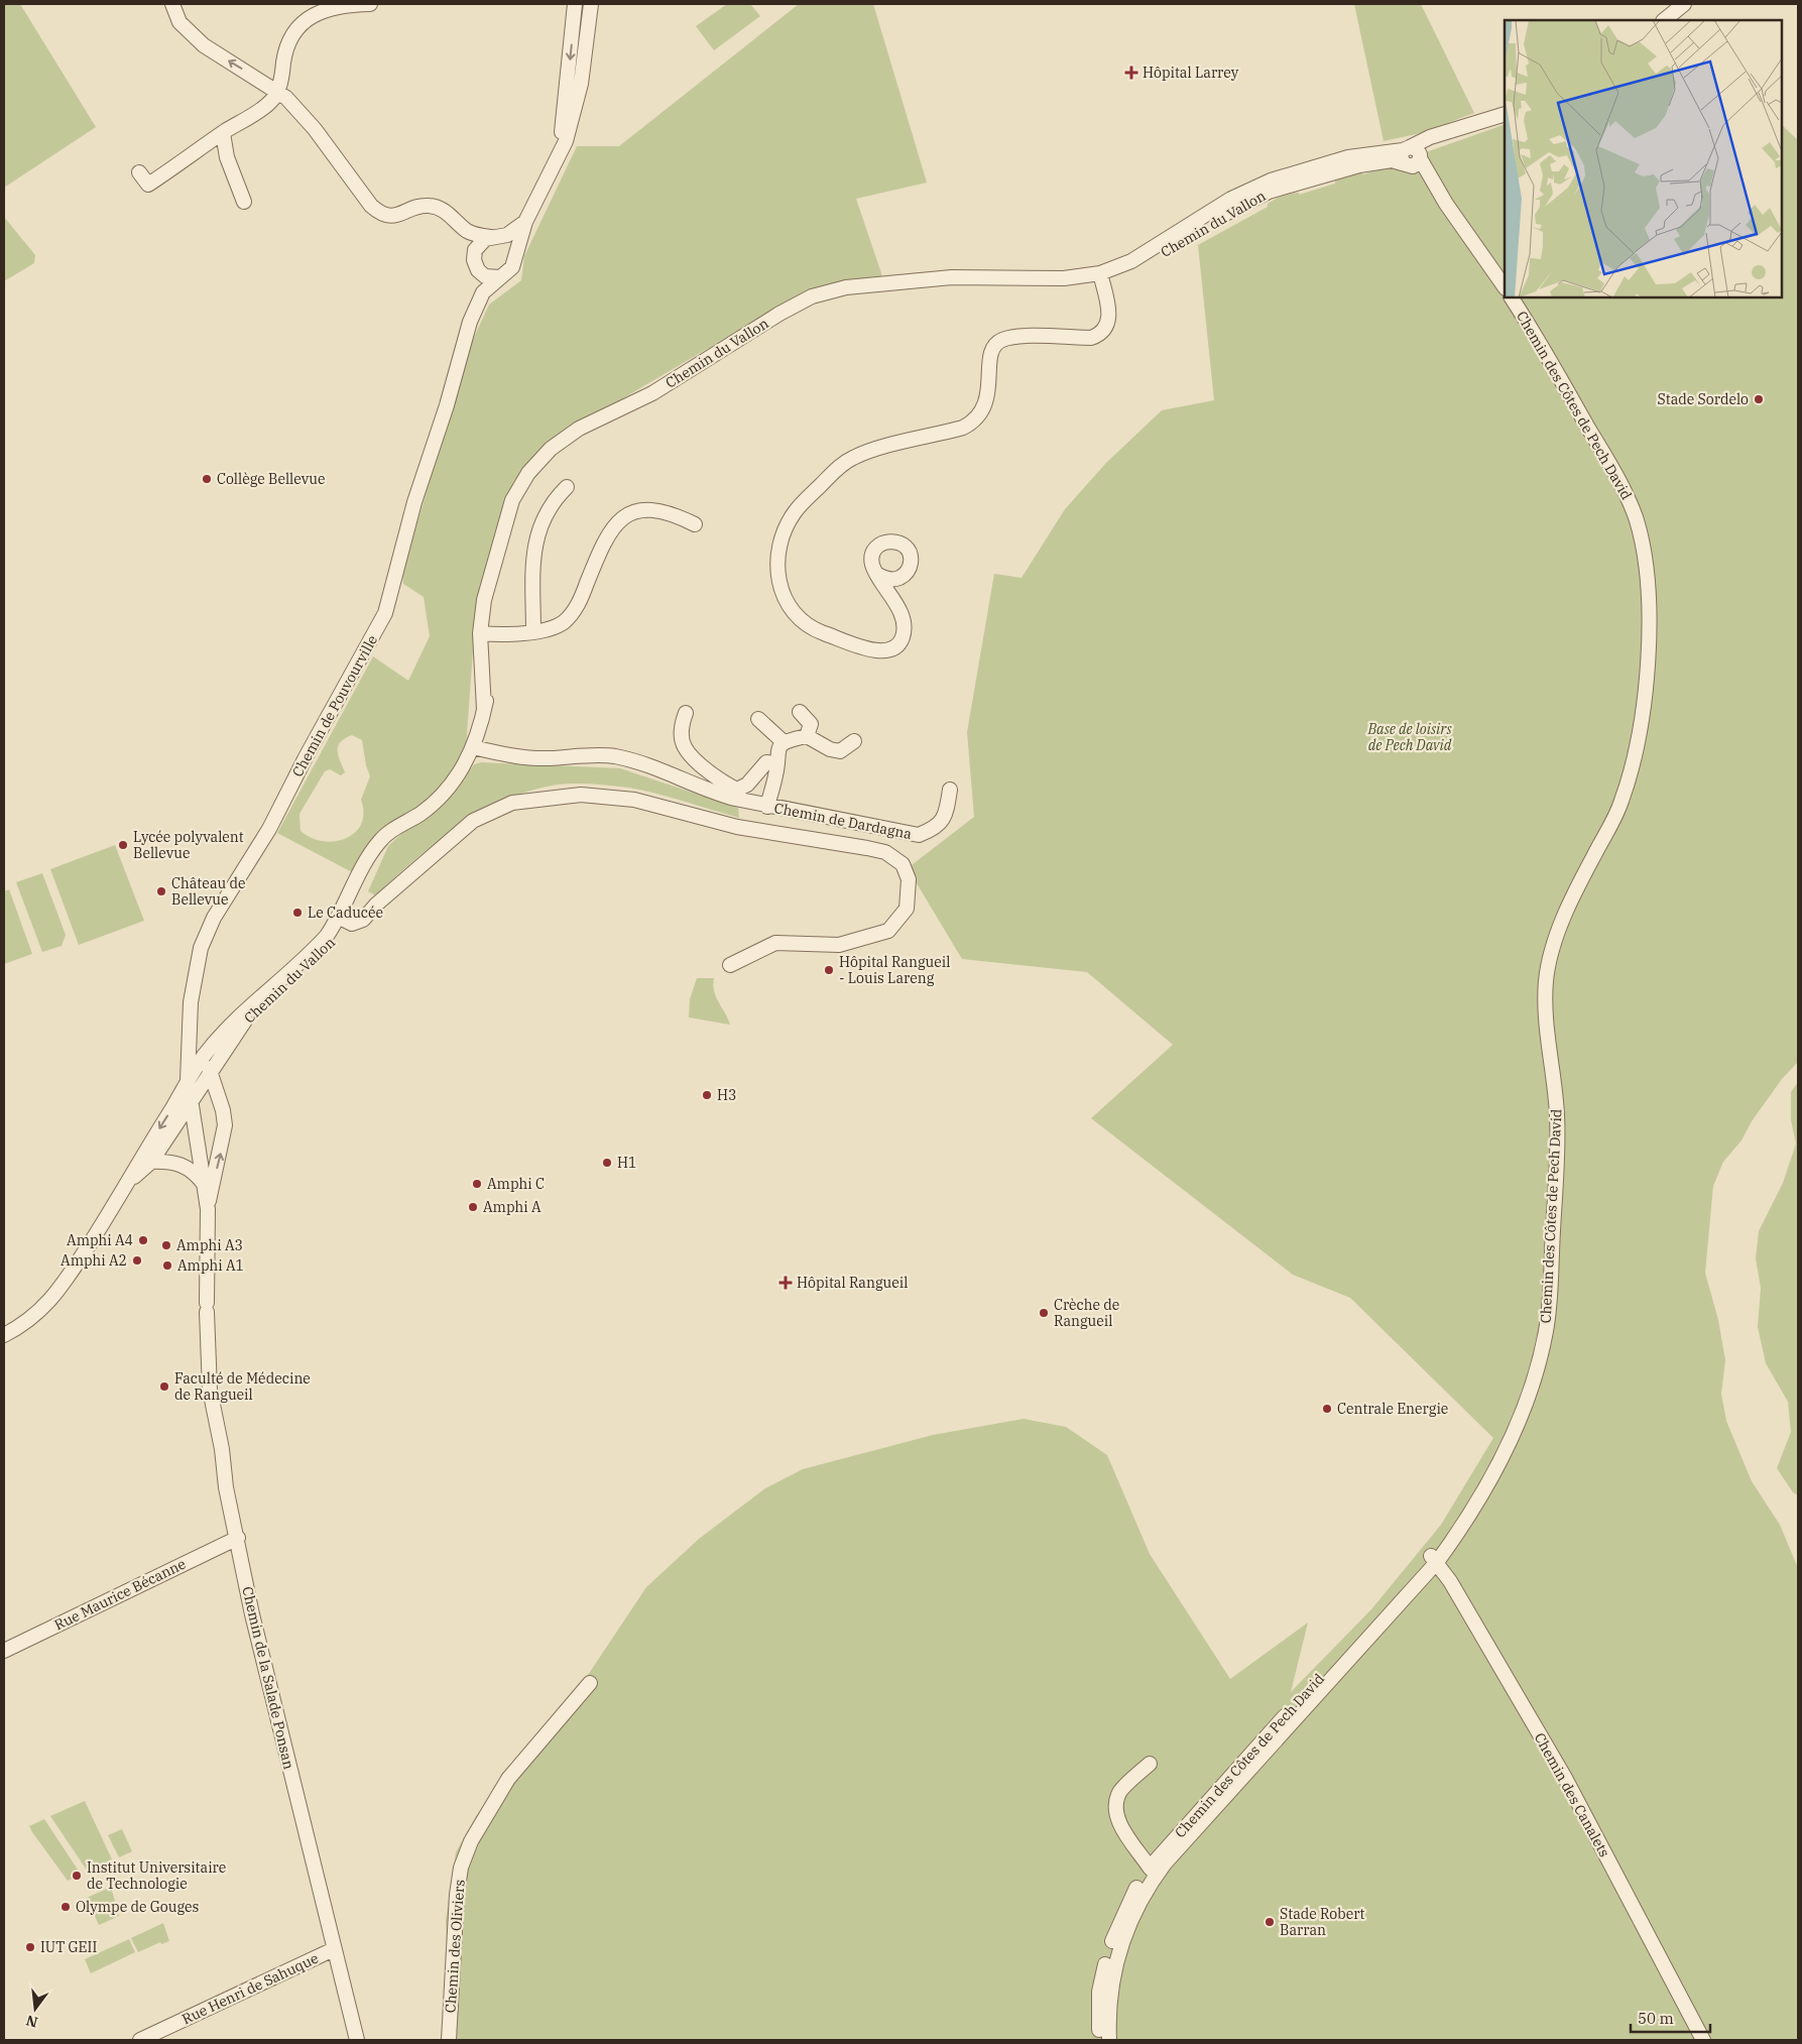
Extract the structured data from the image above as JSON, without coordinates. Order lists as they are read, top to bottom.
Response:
{
  "streets": {
    "street": [
      "Chemin du Vallon",
      "Chemin des Côtes de Pech David",
      "Chemin de Pouvourville",
      "Chemin de Dardagna",
      "Rue Maurice Bécanne",
      "Chemin de la Salade Ponsan",
      "Chemin des Canalets",
      "Chemin des Oliviers",
      "Rue Henri de Sahuque"
    ]
  },
  "crossings": [
    ["Chemin du Vallon", "Chemin de Pouvourville"],
    ["Chemin du Vallon", "Chemin de Dardagna"],
    ["Chemin du Vallon", "Chemin de la Salade Ponsan"],
    ["Chemin des Côtes de Pech David", "Chemin des Canalets"],
    ["Chemin de Pouvourville", "Chemin de la Salade Ponsan"],
    ["Rue Maurice Bécanne", "Chemin de la Salade Ponsan"],
    ["Chemin de la Salade Ponsan", "Rue Henri de Sahuque"]
  ],
  "parks": ["Base de loisirs de Pech David"],
  "places": {
    "health": ["Hôpital Larrey", "Hôpital Rangueil"],
    "other": [
      "Stade Sordelo",
      "Collège Bellevue",
      "Lycée polyvalent Bellevue",
      "Château de Bellevue",
      "Le Caducée",
      "Hôpital Rangueil - Louis Lareng",
      "H3",
      "H1",
      "Amphi C",
      "Amphi A",
      "Amphi A4",
      "Amphi A3",
      "Amphi A2",
      "Amphi A1",
      "Crèche de Rangueil",
      "Faculté de Médecine de Rangueil",
      "Centrale Energie",
      "Institut Universitaire de Technologie",
      "Olympe de Gouges",
      "Stade Robert Barran",
      "IUT GEII"
    ]
  },
  "scale_bar": "50 m",
  "north": "bottom"
}
